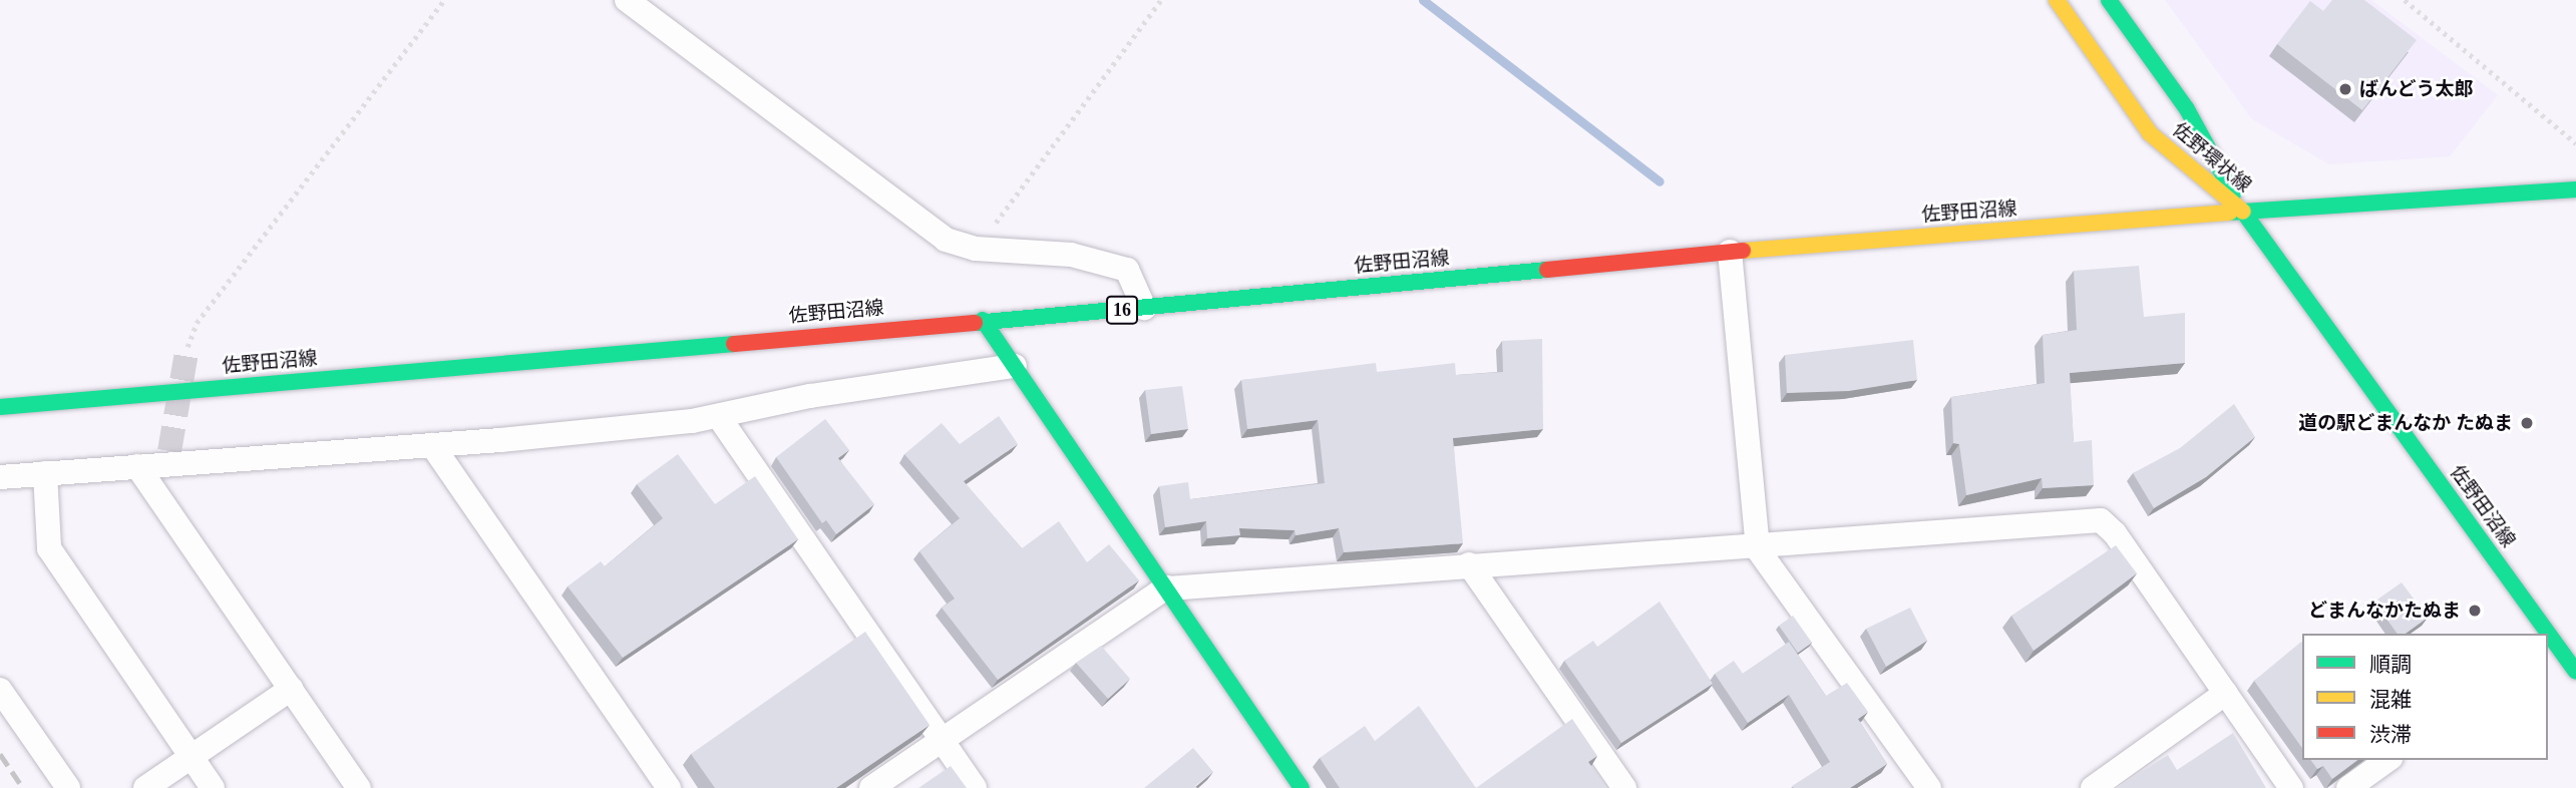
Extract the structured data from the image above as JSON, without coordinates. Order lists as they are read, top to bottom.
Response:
{
  "streets": {
    "main road": ["佐野環状線", "佐野田沼線", "16"]
  },
  "crossings": [
    ["佐野環状線", "佐野田沼線"]
  ],
  "places": ["ばんどう太郎", "道の駅どまんなか たぬま", "どまんなかたぬま"],
  "legend": ["順調", "混雑", "渋滞"]
}
